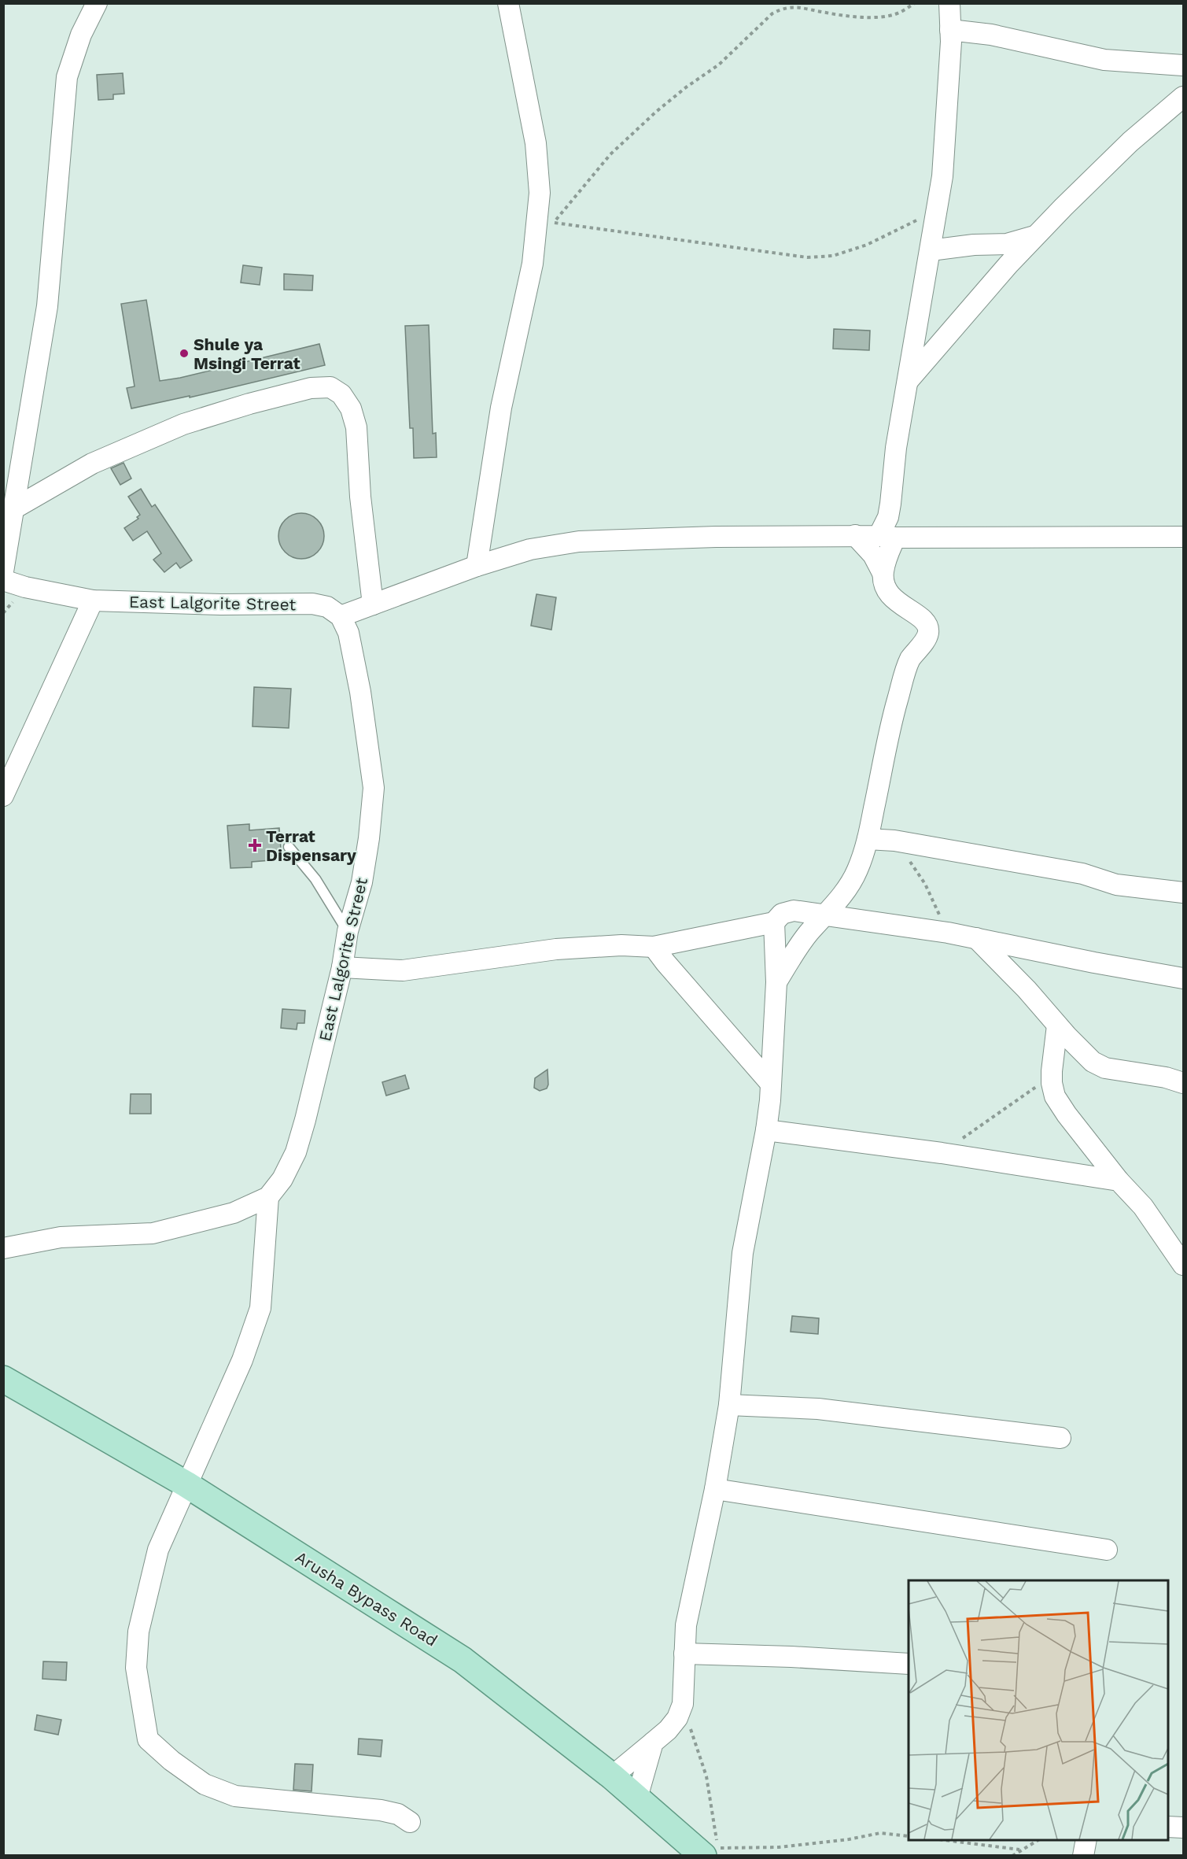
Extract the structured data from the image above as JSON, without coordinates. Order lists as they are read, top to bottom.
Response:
{
  "streets": {
    "main road": ["Arusha Bypass Road"],
    "street": ["East Lalgorite Street"]
  },
  "places": {
    "other": ["Shule ya Msingi Terrat"],
    "health": ["Terrat Dispensary"]
  }
}
